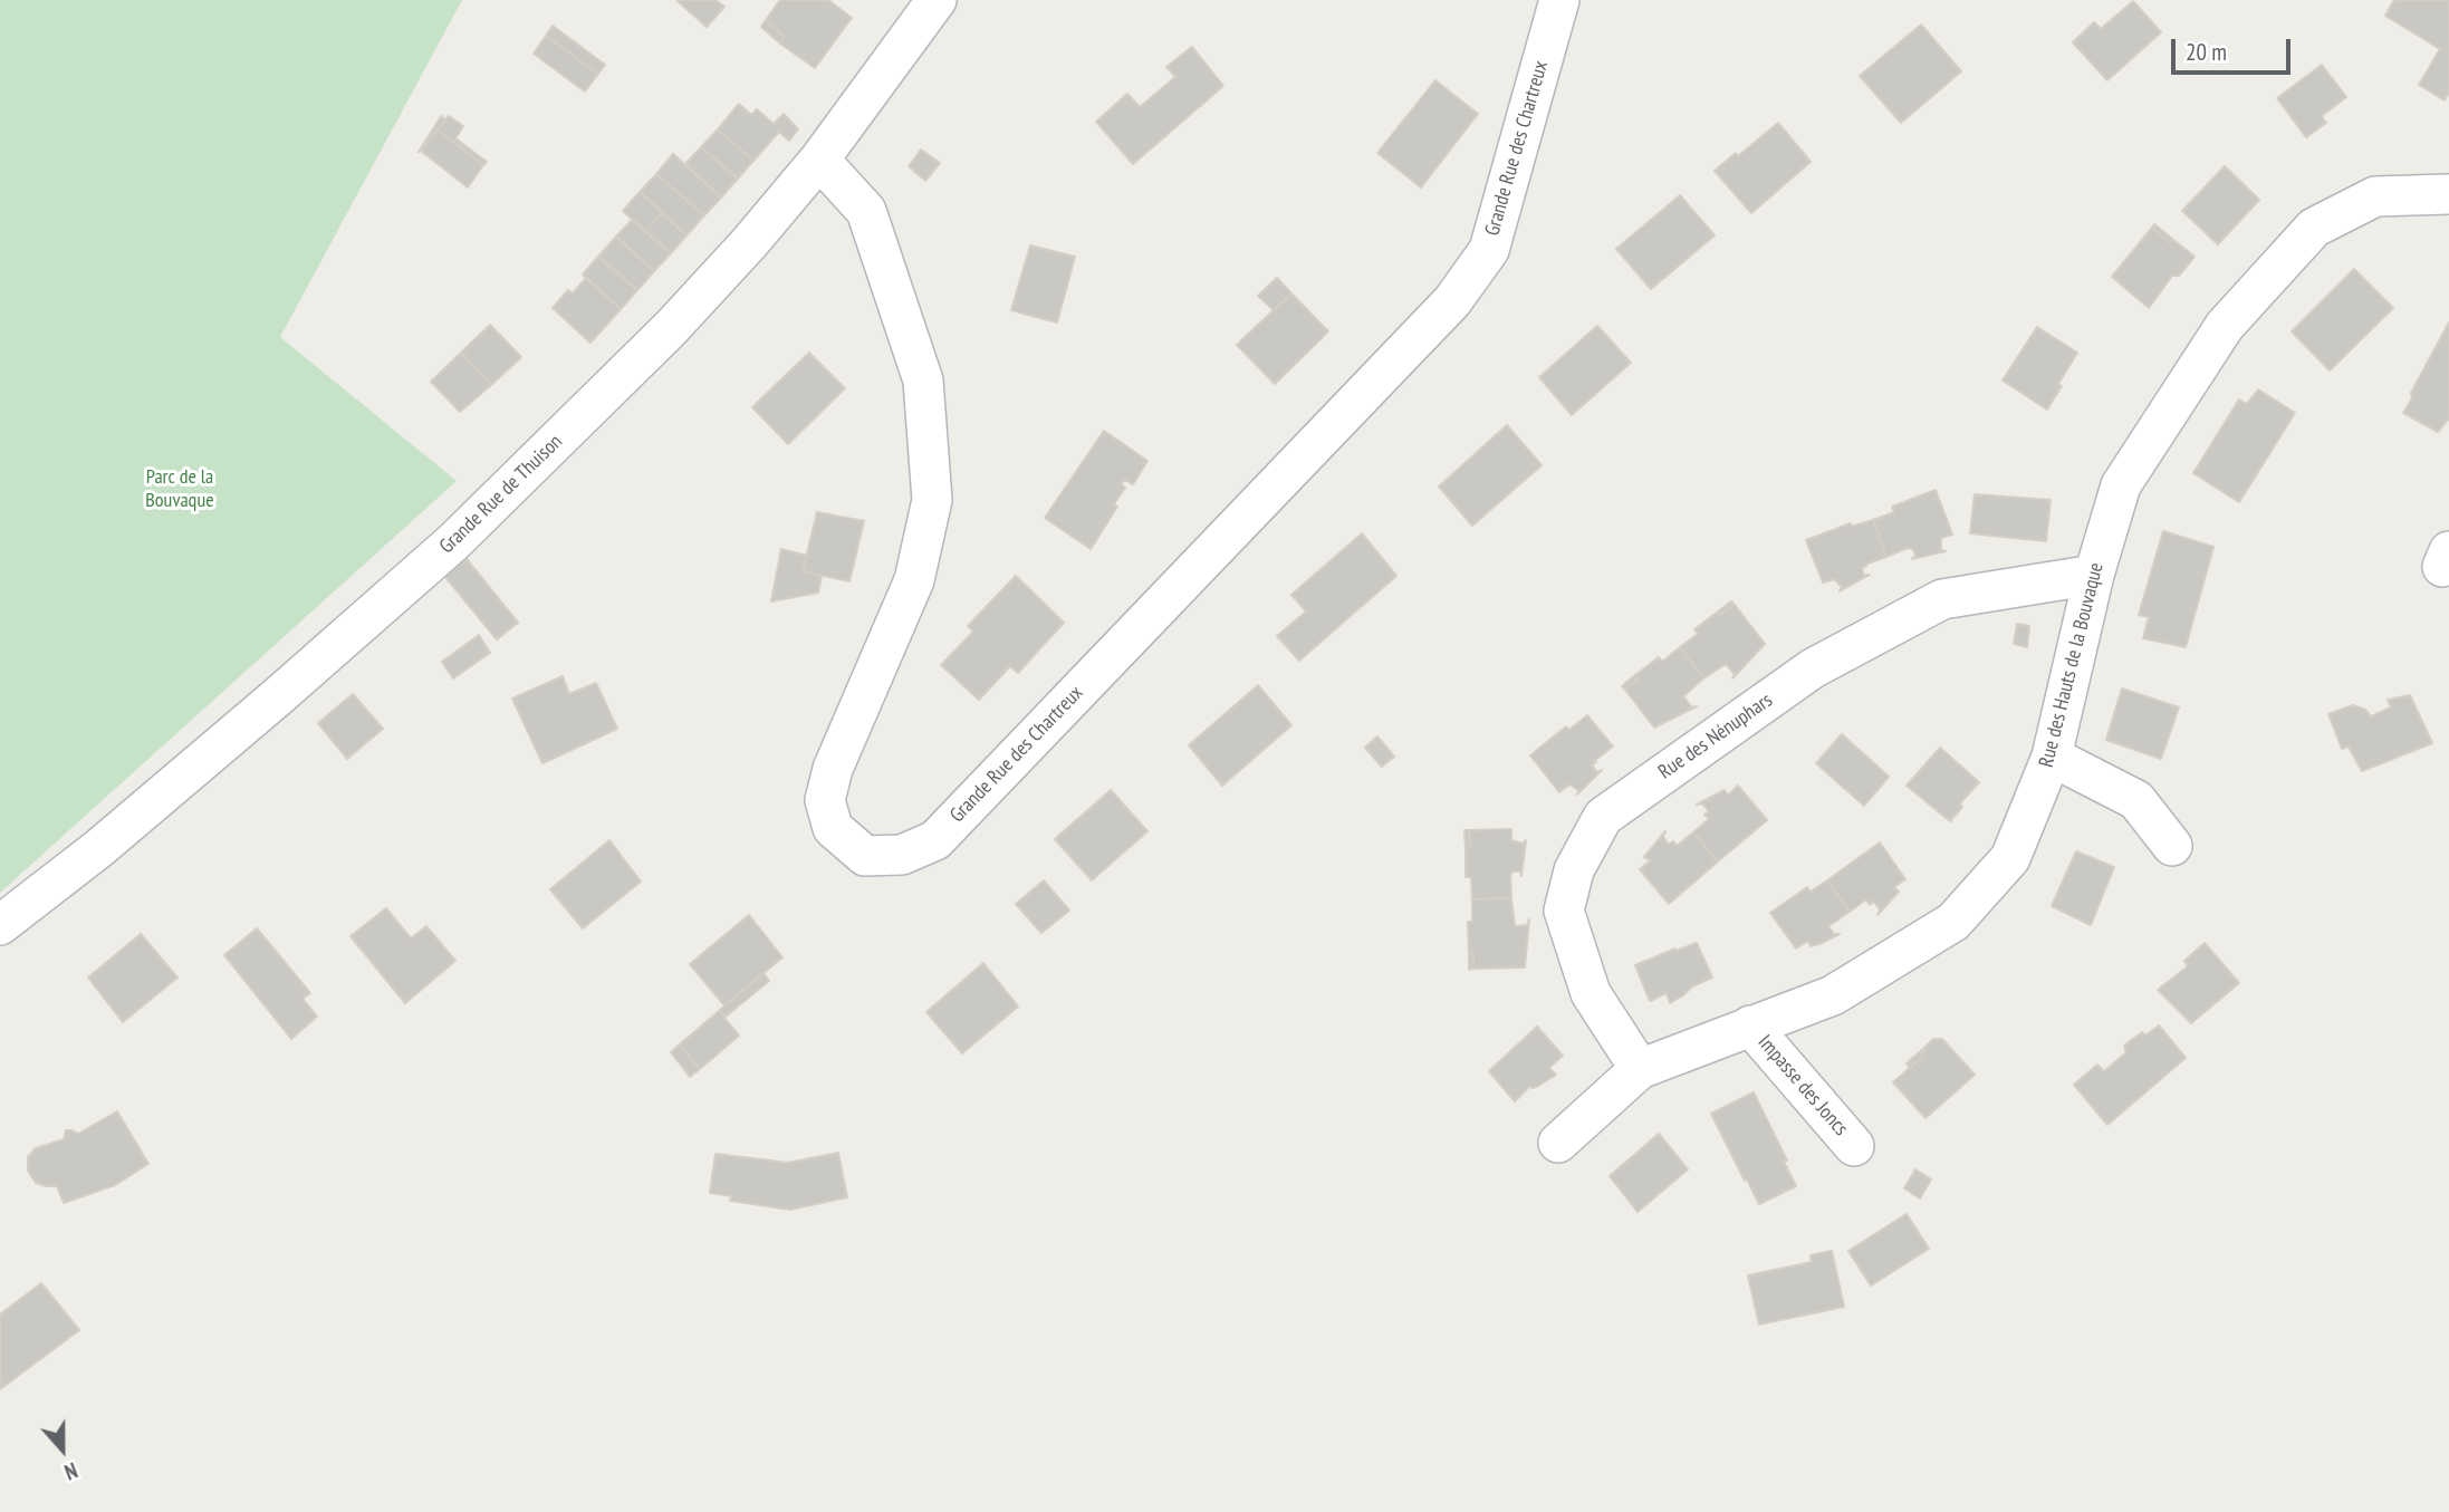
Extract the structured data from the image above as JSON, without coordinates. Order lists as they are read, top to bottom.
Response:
{
  "streets": {
    "street": [
      "Grande Rue des Chartreux",
      "Grande Rue de Thuison",
      "Rue des Hauts de la Bouvaque",
      "Rue des Nénuphars",
      "Impasse des Joncs"
    ]
  },
  "crossings": [
    ["Grande Rue des Chartreux", "Grande Rue de Thuison"],
    ["Rue des Hauts de la Bouvaque", "Rue des Nénuphars"],
    ["Rue des Hauts de la Bouvaque", "Impasse des Joncs"]
  ],
  "parks": ["Parc de la Bouvaque"],
  "scale_bar": "20 m",
  "north": "bottom"
}
